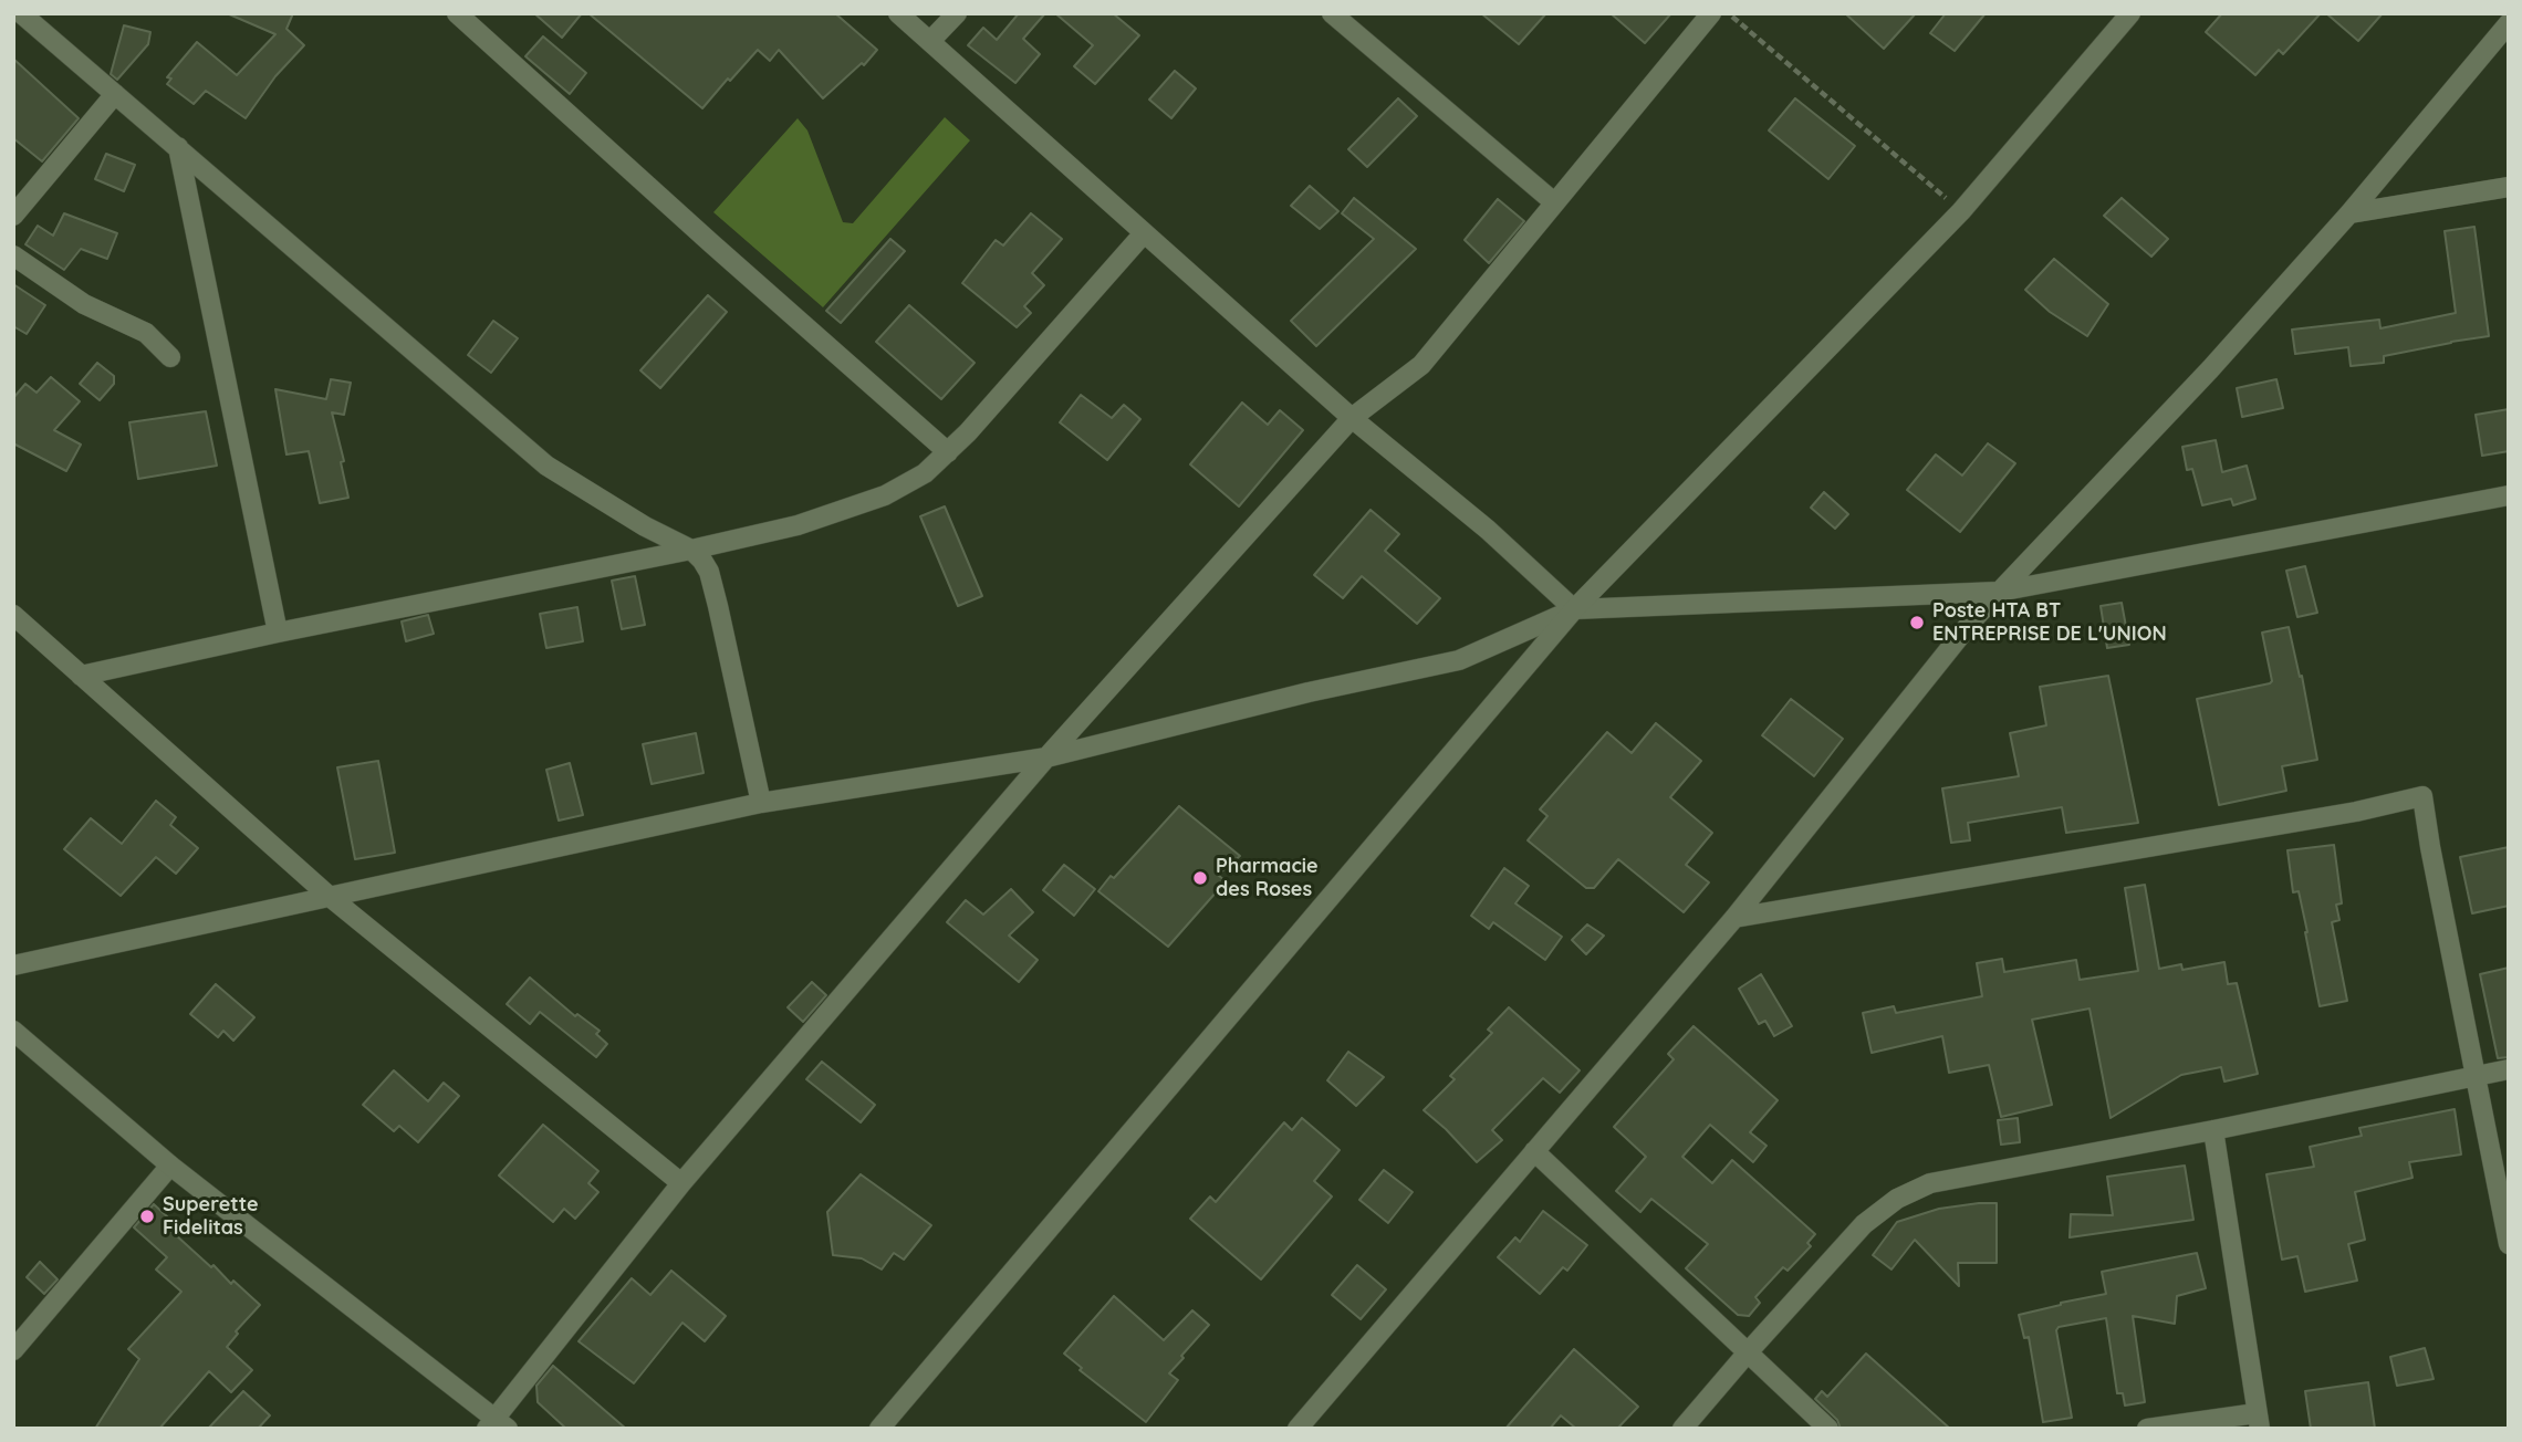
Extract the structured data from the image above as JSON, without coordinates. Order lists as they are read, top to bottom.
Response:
{
  "places": ["Poste HTA BT ENTREPRISE DE L'UNION", "Pharmacie des Roses", "Superette Fidelitas"]
}
